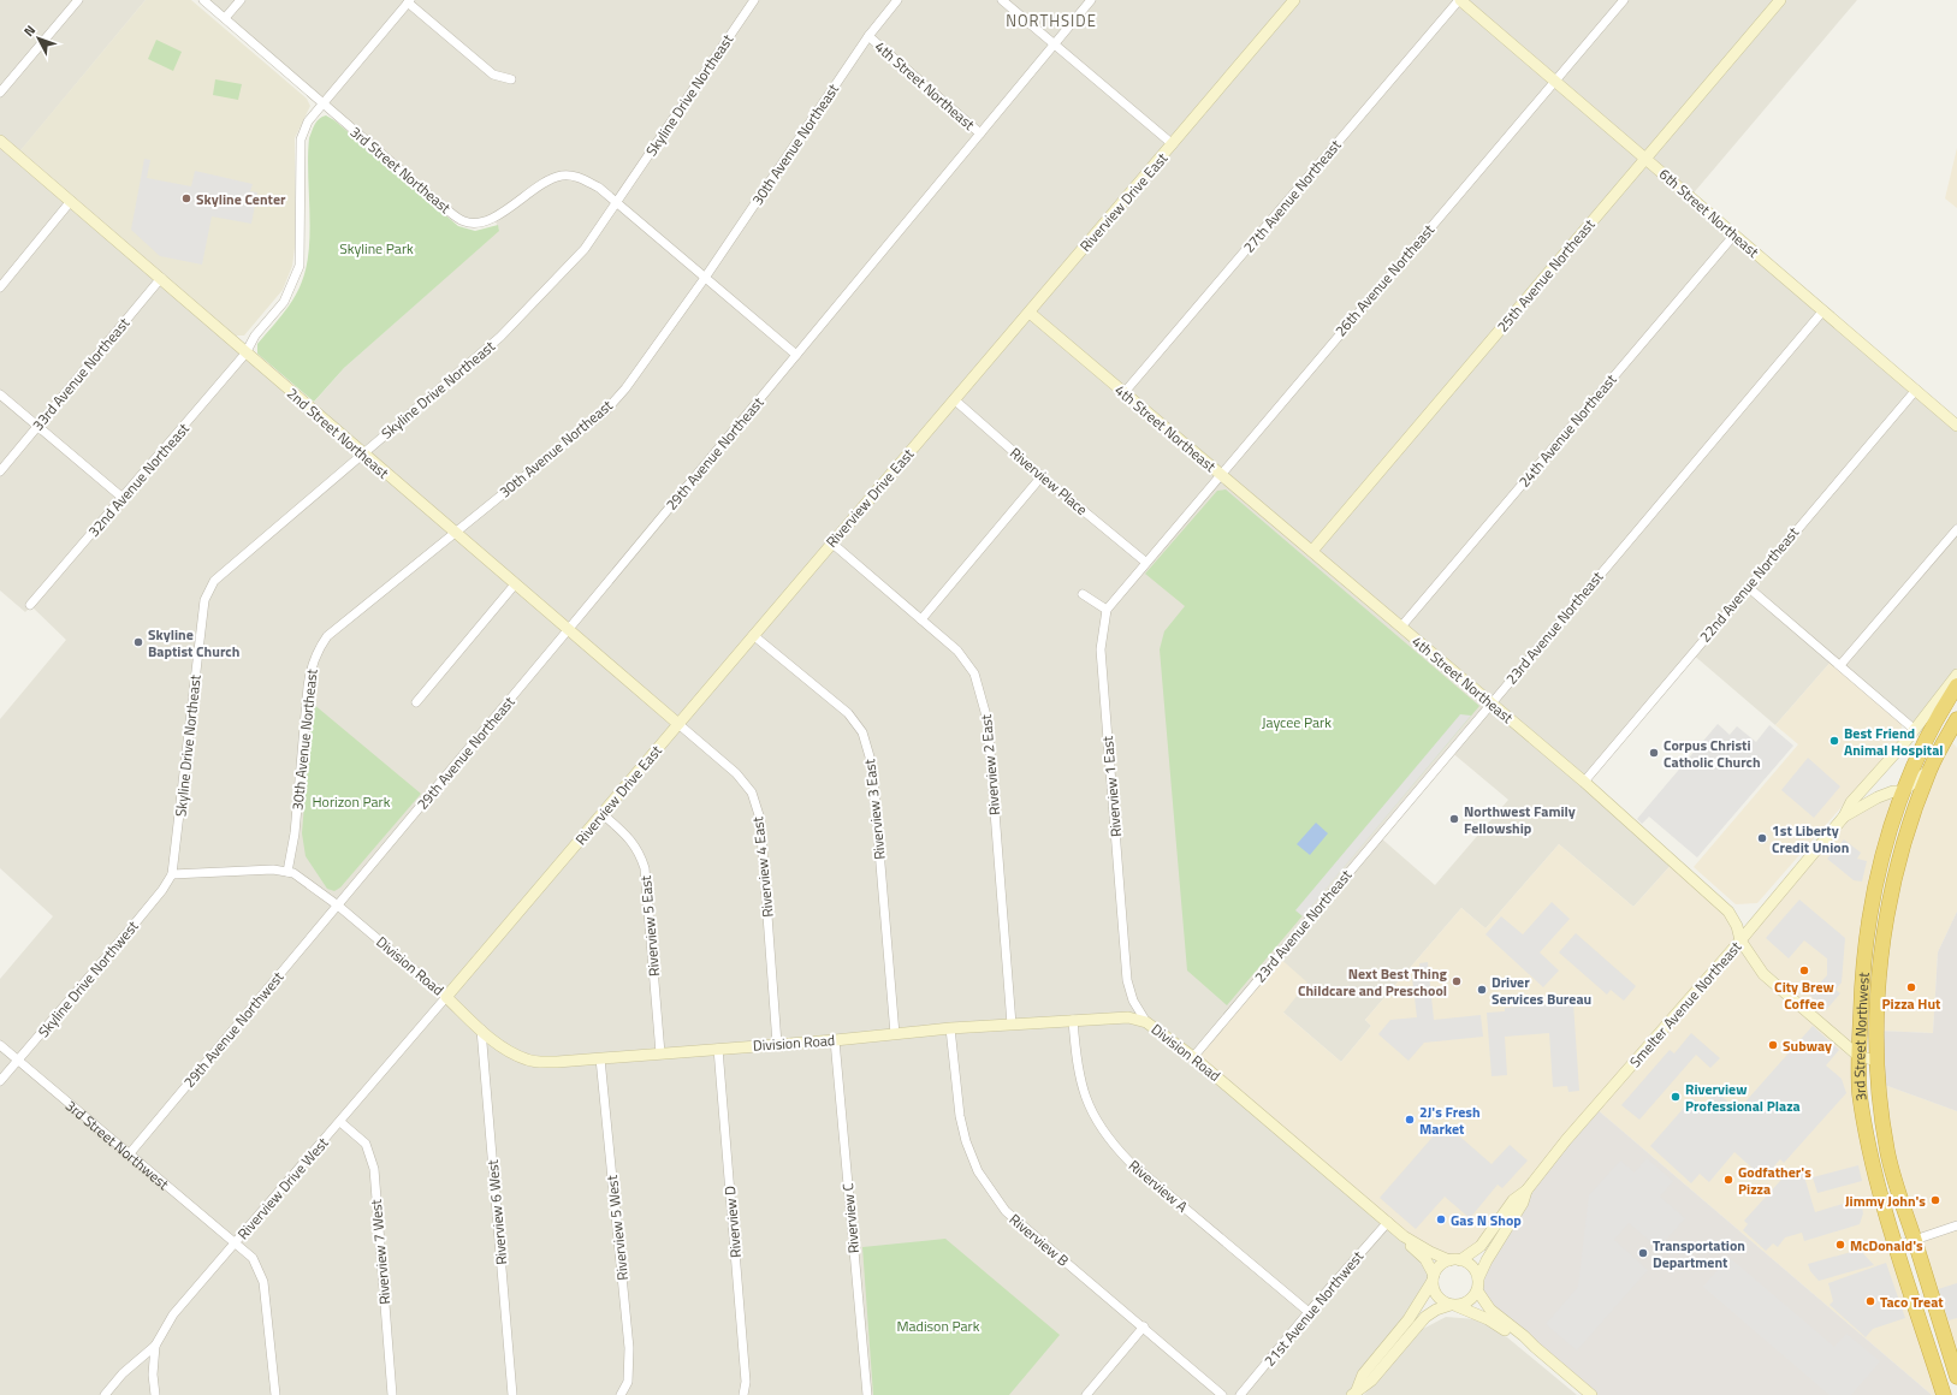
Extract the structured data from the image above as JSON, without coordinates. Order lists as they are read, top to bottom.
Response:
{
  "streets": {
    "highway": ["3rd Street Northwest"],
    "street": [
      "4th Street Northeast",
      "Skyline Drive Northeast",
      "30th Avenue Northeast",
      "3rd Street Northeast",
      "27th Avenue Northeast",
      "Riverview Drive East",
      "6th Street Northeast",
      "25th Avenue Northeast",
      "26th Avenue Northeast",
      "33rd Avenue Northeast",
      "24th Avenue Northeast",
      "2nd Street Northeast",
      "29th Avenue Northeast",
      "32nd Avenue Northeast",
      "Riverview Place",
      "22nd Avenue Northeast",
      "23rd Avenue Northeast",
      "Riverview 2 East",
      "Riverview 1 East",
      "Riverview 3 East",
      "Riverview 4 East",
      "Riverview 5 East",
      "Division Road",
      "Skyline Drive Northwest",
      "Smelter Avenue Northeast",
      "29th Avenue Northwest",
      "Riverview A",
      "Riverview Drive West",
      "Riverview 6 West",
      "Riverview C",
      "Riverview D",
      "Riverview 5 West",
      "Riverview B",
      "Riverview 7 West",
      "21st Avenue Northwest"
    ]
  },
  "crossings": [
    ["4th Street Northeast", "30th Avenue Northeast"],
    ["4th Street Northeast", "27th Avenue Northeast"],
    ["4th Street Northeast", "Riverview Drive East"],
    ["4th Street Northeast", "25th Avenue Northeast"],
    ["4th Street Northeast", "26th Avenue Northeast"],
    ["4th Street Northeast", "24th Avenue Northeast"],
    ["4th Street Northeast", "29th Avenue Northeast"],
    ["4th Street Northeast", "22nd Avenue Northeast"],
    ["4th Street Northeast", "23rd Avenue Northeast"],
    ["4th Street Northeast", "Smelter Avenue Northeast"],
    ["4th Street Northeast", "3rd Street Northwest"],
    ["Skyline Drive Northeast", "3rd Street Northeast"],
    ["Skyline Drive Northeast", "2nd Street Northeast"],
    ["Skyline Drive Northeast", "Division Road"],
    ["Skyline Drive Northeast", "Skyline Drive Northwest"],
    ["30th Avenue Northeast", "3rd Street Northeast"],
    ["30th Avenue Northeast", "2nd Street Northeast"],
    ["30th Avenue Northeast", "Division Road"],
    ["3rd Street Northeast", "29th Avenue Northeast"],
    ["27th Avenue Northeast", "6th Street Northeast"],
    ["Riverview Drive East", "2nd Street Northeast"],
    ["Riverview Drive East", "Riverview Place"],
    ["Riverview Drive East", "Riverview 2 East"],
    ["Riverview Drive East", "Riverview 3 East"],
    ["Riverview Drive East", "Riverview 4 East"],
    ["Riverview Drive East", "Riverview 5 East"],
    ["Riverview Drive East", "Division Road"],
    ["Riverview Drive East", "Riverview Drive West"],
    ["6th Street Northeast", "25th Avenue Northeast"],
    ["6th Street Northeast", "26th Avenue Northeast"],
    ["6th Street Northeast", "24th Avenue Northeast"],
    ["6th Street Northeast", "22nd Avenue Northeast"],
    ["6th Street Northeast", "23rd Avenue Northeast"],
    ["26th Avenue Northeast", "Riverview Place"],
    ["33rd Avenue Northeast", "2nd Street Northeast"],
    ["2nd Street Northeast", "29th Avenue Northeast"],
    ["2nd Street Northeast", "32nd Avenue Northeast"],
    ["2nd Street Northeast", "Riverview 4 East"],
    ["29th Avenue Northeast", "Division Road"],
    ["29th Avenue Northeast", "29th Avenue Northwest"],
    ["23rd Avenue Northeast", "Division Road"],
    ["Riverview 2 East", "Division Road"],
    ["Riverview 1 East", "Division Road"],
    ["Riverview 3 East", "Division Road"],
    ["Riverview 4 East", "Division Road"],
    ["Riverview 5 East", "Division Road"],
    ["Division Road", "Skyline Drive Northwest"],
    ["Division Road", "Smelter Avenue Northeast"],
    ["Division Road", "29th Avenue Northwest"],
    ["Division Road", "Riverview A"],
    ["Division Road", "Riverview Drive West"],
    ["Division Road", "Riverview 6 West"],
    ["Division Road", "Riverview C"],
    ["Division Road", "Riverview D"],
    ["Division Road", "Riverview 5 West"],
    ["Division Road", "Riverview B"],
    ["Division Road", "21st Avenue Northwest"],
    ["Skyline Drive Northwest", "3rd Street Northwest"],
    ["Smelter Avenue Northeast", "3rd Street Northwest"],
    ["29th Avenue Northwest", "3rd Street Northwest"],
    ["3rd Street Northwest", "Riverview Drive West"],
    ["Riverview A", "21st Avenue Northwest"],
    ["Riverview Drive West", "Riverview 7 West"]
  ],
  "districts": ["NORTHSIDE"],
  "parks": [
    "Skyline Park",
    "Jaycee Park",
    "Horizon Park",
    "Madison Park"
  ],
  "places": [
    "Skyline Center",
    "Skyline Baptist Church",
    "Best Friend Animal Hospital",
    "Corpus Christi Catholic Church",
    "Northwest Family Fellowship",
    "1st Liberty Credit Union",
    "City Brew Coffee",
    "Next Best Thing Childcare and Preschool",
    "Pizza Hut",
    "Driver Services Bureau",
    "Subway",
    "Riverview Professional Plaza",
    "2J's Fresh Market",
    "Godfather's Pizza",
    "Jimmy John's",
    "Gas N Shop",
    "McDonald's",
    "Transportation Department",
    "Taco Treat"
  ],
  "north": "top left"
}
